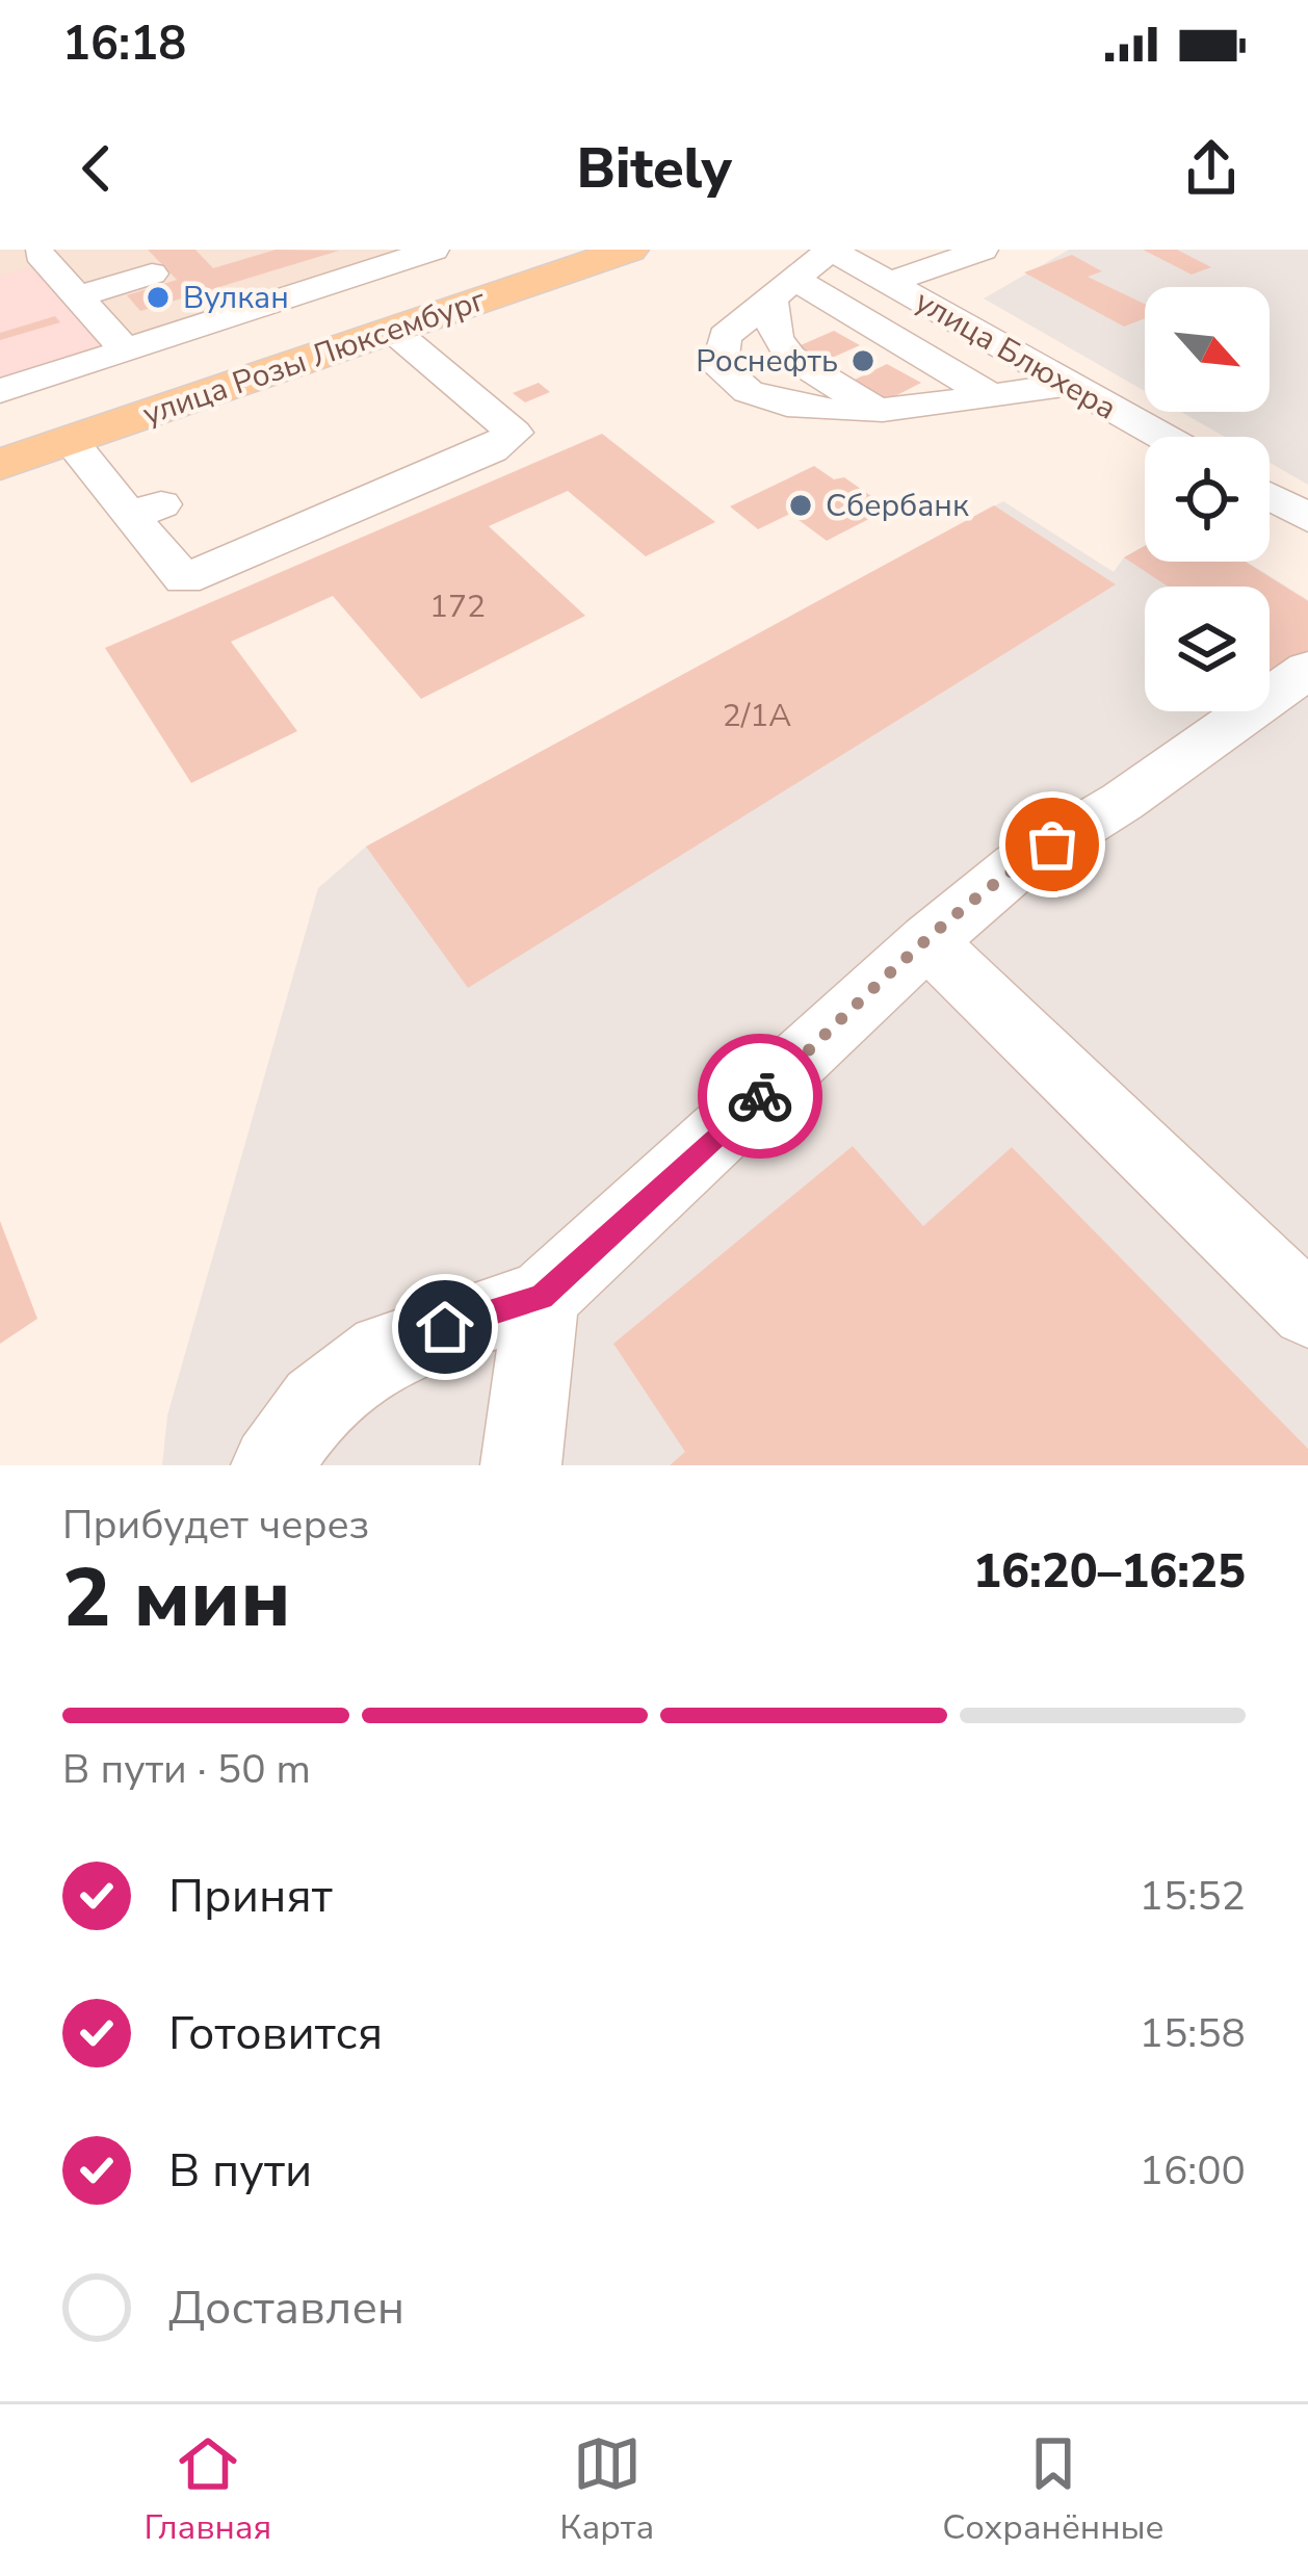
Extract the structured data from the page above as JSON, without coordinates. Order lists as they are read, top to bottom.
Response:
{
  "streets": {
    "main road": ["улица Розы Люксембург"],
    "street": ["улица Блюхера"]
  },
  "places": ["Вулкан", "Роснефть", "Сбербанк"],
  "house_numbers": ["172", "2/1А"],
  "north": "bottom right",
  "page": {
    "status": "16:18",
    "header": "Bitely",
    "heading": ["2 мин", "Прибудет через", "16:20–16:25"],
    "bar": "В пути · 50 m",
    "list": [
      ["Принят", "15:52"],
      ["Готовится", "15:58"],
      ["В пути", "16:00"],
      "Доставлен"
    ],
    "tabs": ["Главная", "Карта", "Сохранённые"]
  }
}
